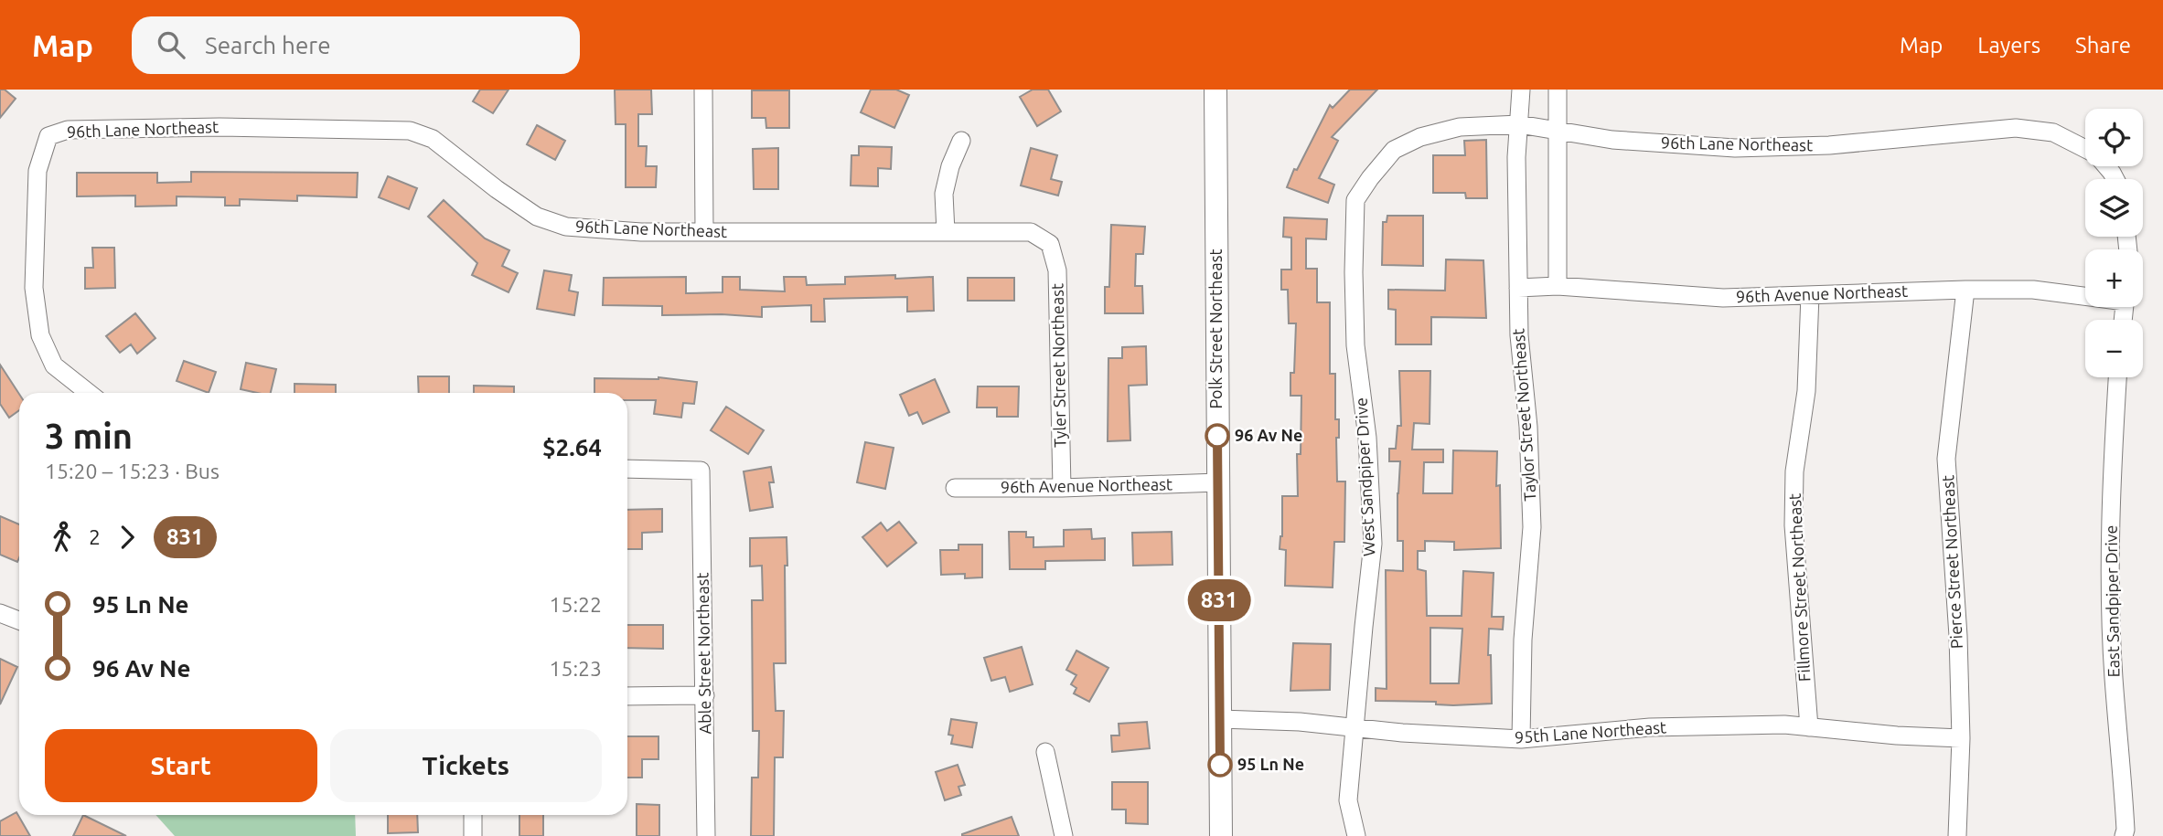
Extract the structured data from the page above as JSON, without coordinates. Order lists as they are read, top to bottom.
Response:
{
  "streets": {
    "street": [
      "96th Lane Northeast",
      "96th Avenue Northeast",
      "Polk Street Northeast",
      "Tyler Street Northeast",
      "Taylor Street Northeast",
      "West Sandpiper Drive",
      "Pierce Street Northeast",
      "Fillmore Street Northeast",
      "East Sandpiper Drive",
      "Able Street Northeast",
      "95th Lane Northeast"
    ]
  },
  "crossings": [
    ["96th Lane Northeast", "Tyler Street Northeast"],
    ["96th Lane Northeast", "Taylor Street Northeast"],
    ["96th Lane Northeast", "West Sandpiper Drive"],
    ["96th Avenue Northeast", "Polk Street Northeast"],
    ["96th Avenue Northeast", "Tyler Street Northeast"],
    ["96th Avenue Northeast", "Taylor Street Northeast"],
    ["96th Avenue Northeast", "Pierce Street Northeast"],
    ["96th Avenue Northeast", "Fillmore Street Northeast"],
    ["Polk Street Northeast", "95th Lane Northeast"],
    ["Taylor Street Northeast", "95th Lane Northeast"],
    ["West Sandpiper Drive", "95th Lane Northeast"],
    ["Pierce Street Northeast", "95th Lane Northeast"],
    ["Fillmore Street Northeast", "95th Lane Northeast"]
  ],
  "places": ["96 Av Ne", "95 Ln Ne"],
  "lines": ["bus line 831"],
  "page": {
    "header": "Map",
    "search": "Search here",
    "nav": ["Map", "Layers", "Share"],
    "on_map": "831",
    "map_buttons": ["+", "−"],
    "heading": ["3 min", "15:20 – 15:23 · Bus", "$2.64"],
    "legs": ["2", "831"],
    "list": [
      {
        "name": "95 Ln Ne",
        "value": "15:22"
      },
      {
        "name": "96 Av Ne",
        "value": "15:23"
      }
    ],
    "buttons": ["Start", "Tickets"]
  }
}
